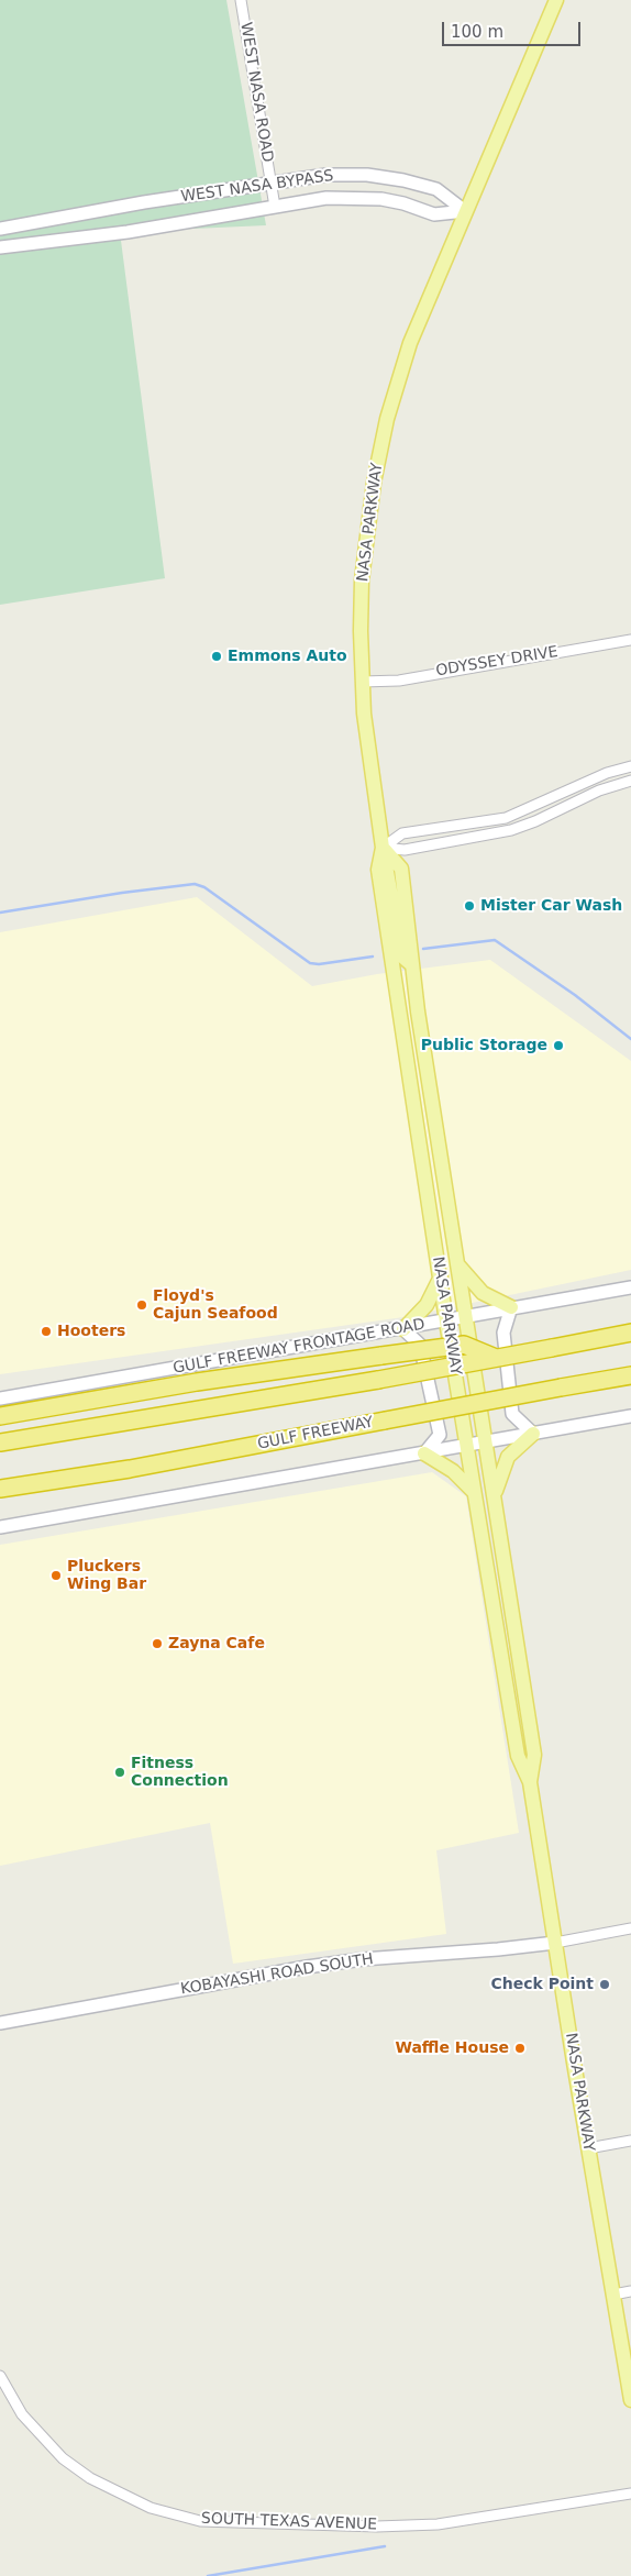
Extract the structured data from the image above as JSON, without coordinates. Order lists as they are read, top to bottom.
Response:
{
  "streets": {
    "highway": ["GULF FREEWAY"],
    "main road": [
      "WEST NASA BYPASS",
      "NASA PARKWAY",
      "GULF FREEWAY FRONTAGE ROAD",
      "KOBAYASHI ROAD SOUTH"
    ],
    "street": ["WEST NASA ROAD", "ODYSSEY DRIVE", "SOUTH TEXAS AVENUE"]
  },
  "crossings": [
    ["WEST NASA ROAD", "WEST NASA BYPASS"],
    ["WEST NASA BYPASS", "NASA PARKWAY"],
    ["NASA PARKWAY", "ODYSSEY DRIVE"],
    ["NASA PARKWAY", "GULF FREEWAY FRONTAGE ROAD"],
    ["NASA PARKWAY", "KOBAYASHI ROAD SOUTH"]
  ],
  "places": [
    "Emmons Auto",
    "Mister Car Wash",
    "Public Storage",
    "Floyd's Cajun Seafood",
    "Hooters",
    "Pluckers Wing Bar",
    "Zayna Cafe",
    "Fitness Connection",
    "Check Point",
    "Waffle House"
  ],
  "scale_bar": "100 m"
}
